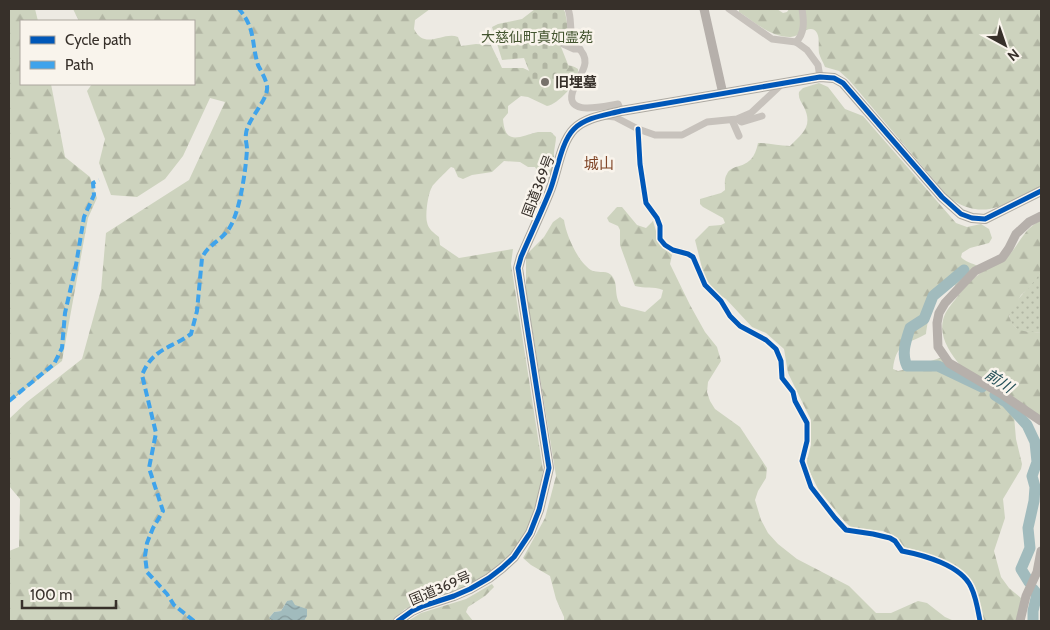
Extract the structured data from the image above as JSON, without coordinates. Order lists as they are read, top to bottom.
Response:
{
  "streets": {
    "highway": ["国道369号"]
  },
  "districts": ["城山"],
  "water": ["前川"],
  "parks": ["大慈仙町真如霊苑"],
  "places": ["旧埋墓"],
  "legend": ["Cycle path", "Path"],
  "scale_bar": "100 m",
  "north": "bottom right"
}
